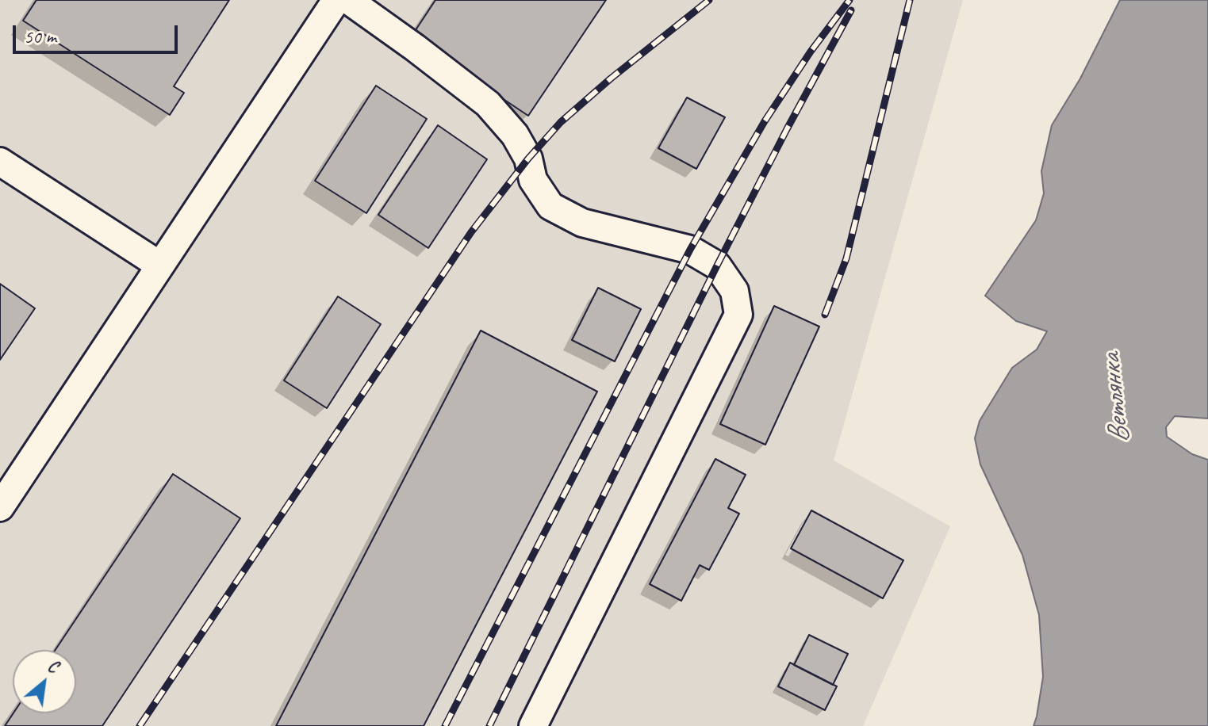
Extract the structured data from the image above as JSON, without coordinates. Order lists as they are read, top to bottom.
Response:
{
  "water": ["Ветлянка"],
  "scale_bar": "50 m",
  "north": "top right"
}
